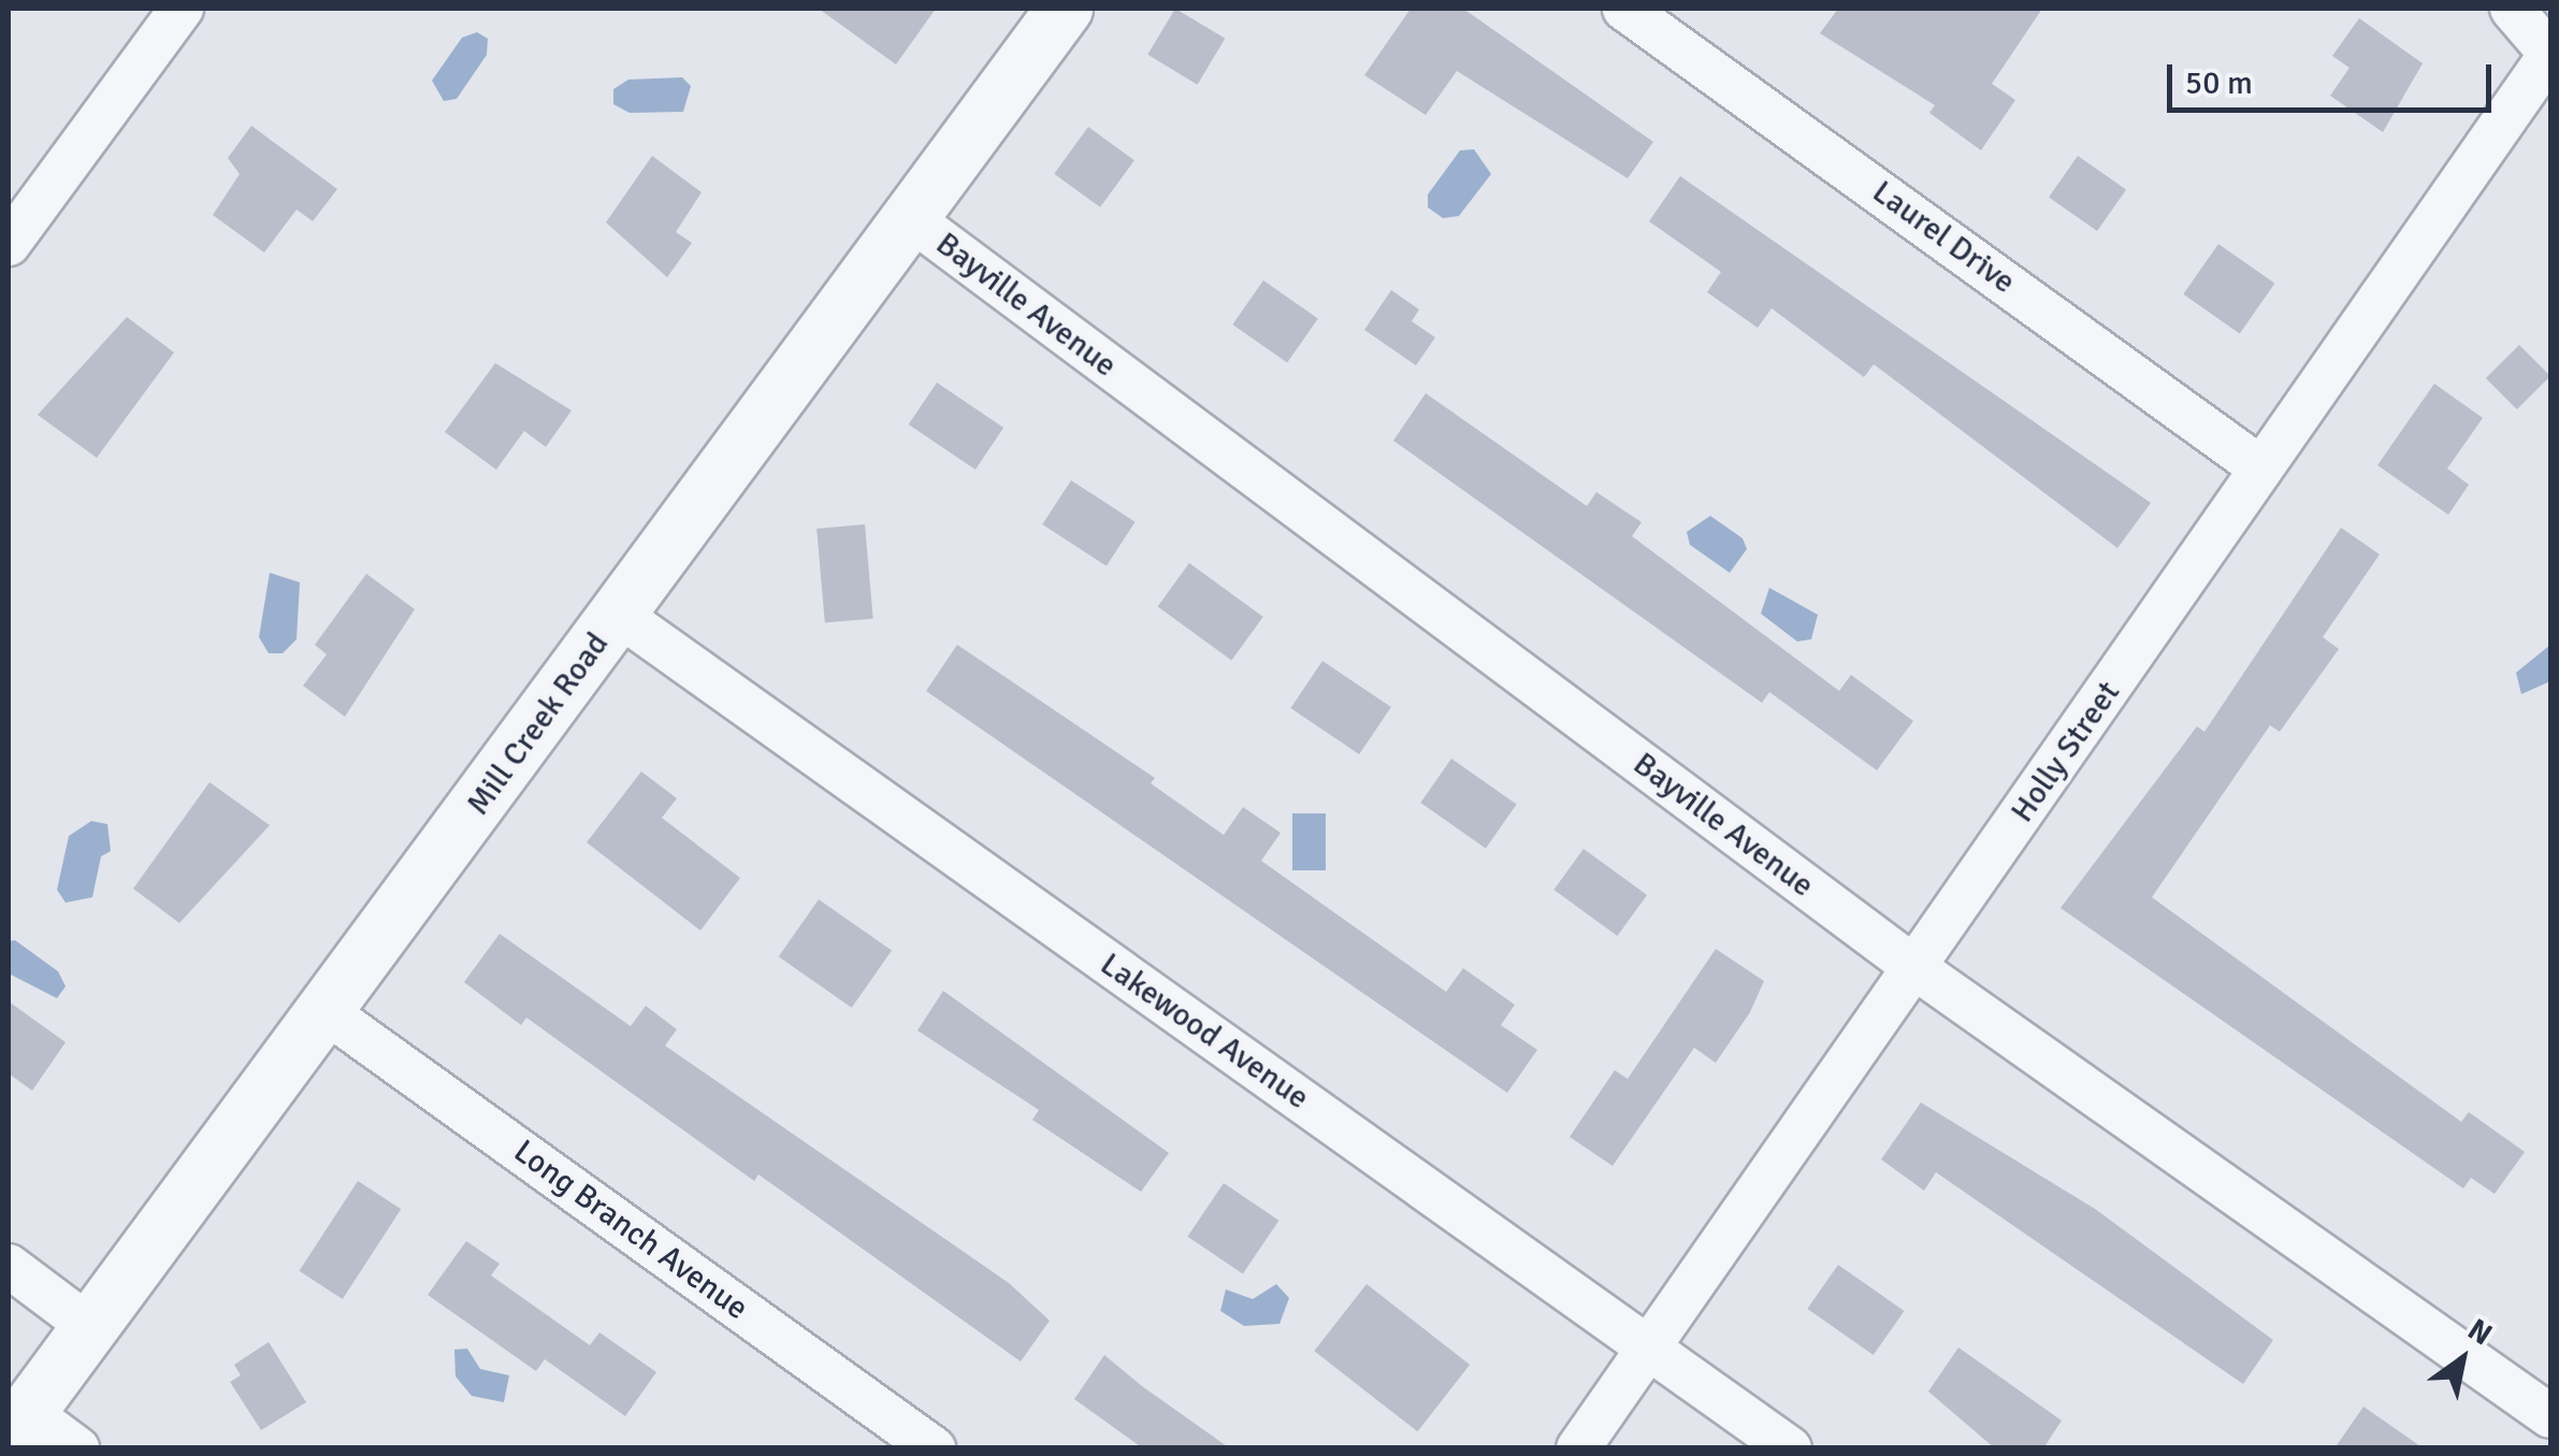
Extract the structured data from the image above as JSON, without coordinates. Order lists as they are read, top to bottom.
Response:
{
  "streets": {
    "street": [
      "Laurel Drive",
      "Bayville Avenue",
      "Mill Creek Road",
      "Holly Street",
      "Lakewood Avenue",
      "Long Branch Avenue"
    ]
  },
  "crossings": [
    ["Laurel Drive", "Holly Street"],
    ["Bayville Avenue", "Mill Creek Road"],
    ["Bayville Avenue", "Holly Street"],
    ["Mill Creek Road", "Lakewood Avenue"],
    ["Mill Creek Road", "Long Branch Avenue"],
    ["Holly Street", "Lakewood Avenue"]
  ],
  "scale_bar": "50 m",
  "north": "top right"
}
